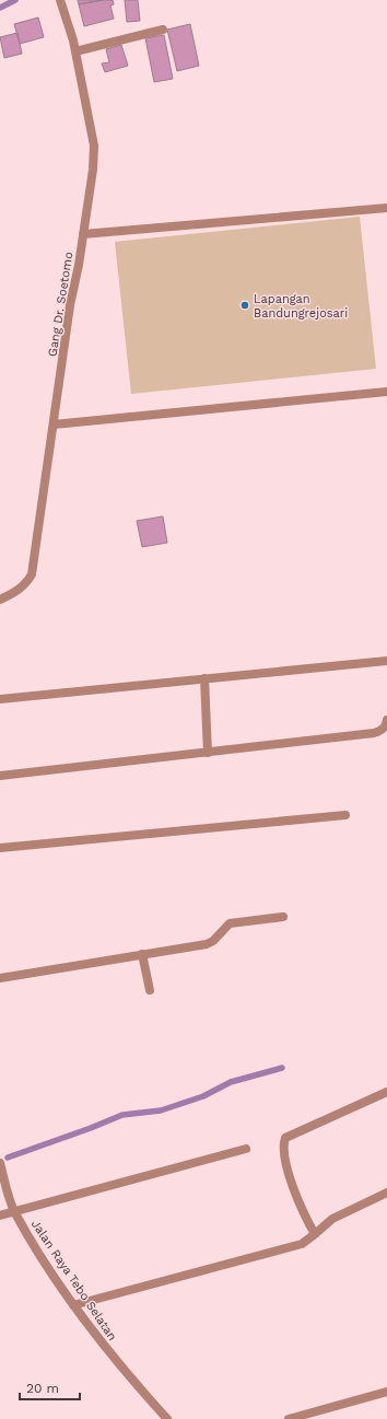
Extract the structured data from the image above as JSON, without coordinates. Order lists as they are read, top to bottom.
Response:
{
  "streets": {
    "street": ["Gang Dr. Soetomo", "Jalan Raya Tebo Selatan"]
  },
  "places": ["Lapangan Bandungrejosari"],
  "scale_bar": "20 m"
}
